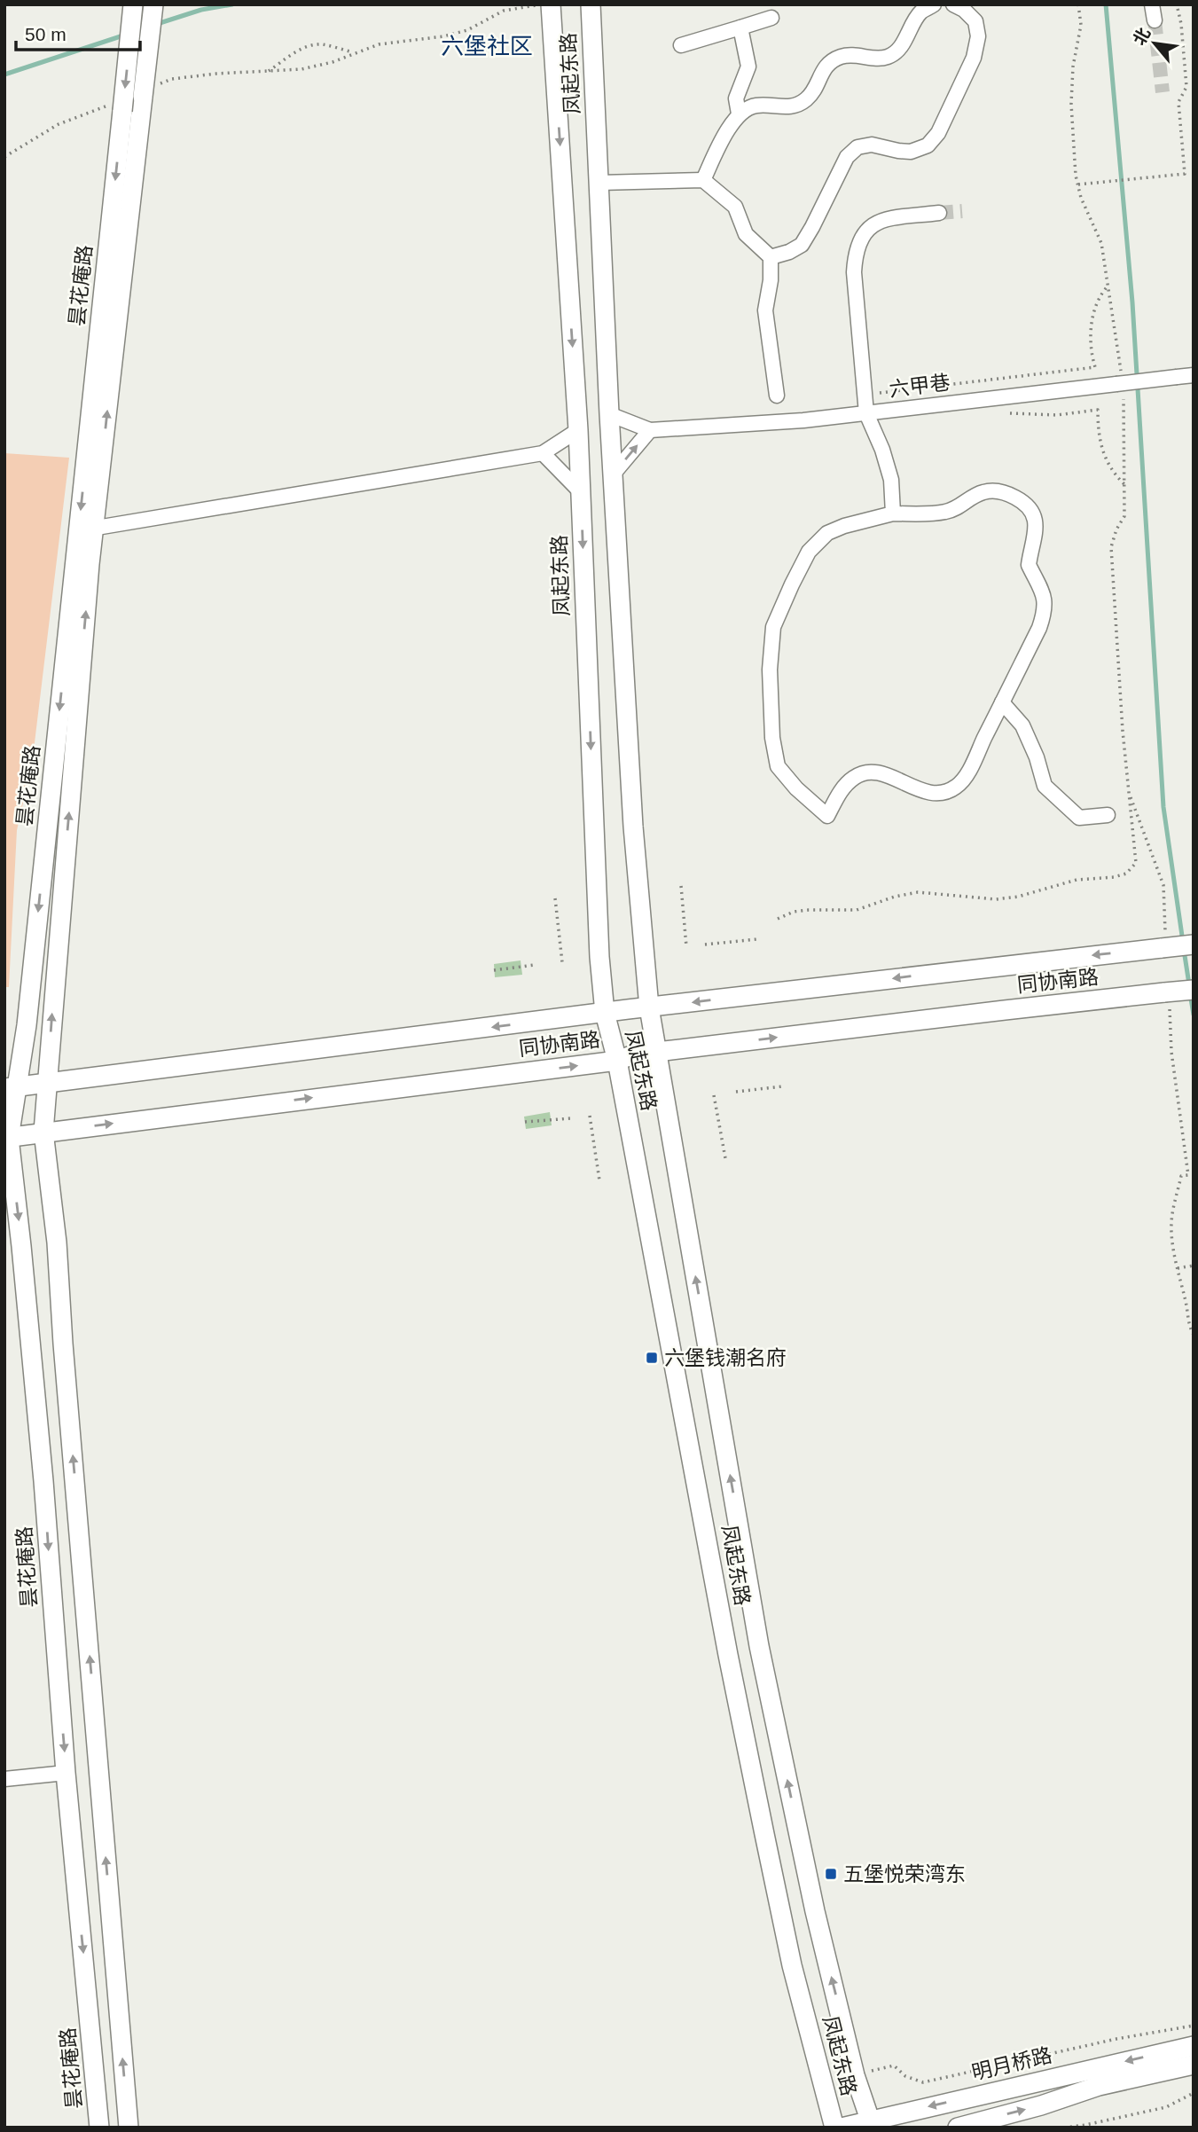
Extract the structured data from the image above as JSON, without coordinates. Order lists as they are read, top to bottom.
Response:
{
  "streets": {
    "main road": [
      "凤起东路",
      "昙花庵路",
      "同协南路",
      "明月桥路"
    ],
    "street": ["六甲巷"]
  },
  "crossings": [
    ["凤起东路", "六甲巷"],
    ["凤起东路", "同协南路"],
    ["凤起东路", "明月桥路"],
    ["昙花庵路", "同协南路"]
  ],
  "districts": ["六堡社区"],
  "places": {
    "transit": ["六堡钱潮名府", "五堡悦荣湾东"]
  },
  "scale_bar": "50 m",
  "north": "top left"
}
